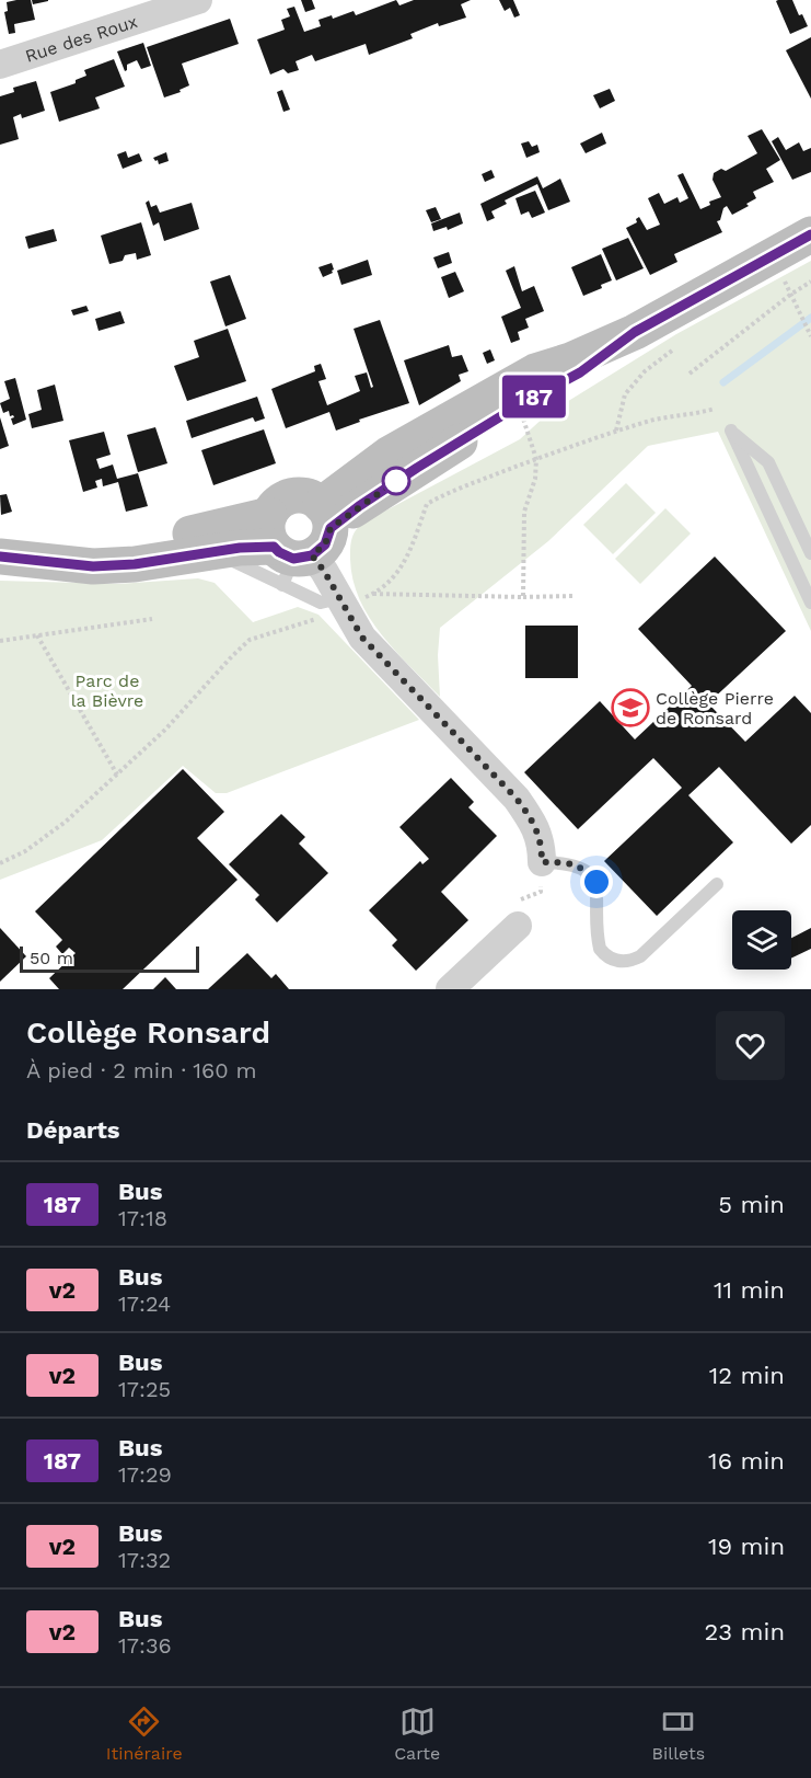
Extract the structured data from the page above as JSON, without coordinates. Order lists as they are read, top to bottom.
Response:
{
  "streets": {
    "street": ["Rue des Roux"]
  },
  "parks": ["Parc de la Bièvre"],
  "places": {
    "school or university": ["Collège Pierre de Ronsard"]
  },
  "lines": ["bus line 187"],
  "scale_bar": "50 m",
  "page": {
    "on_map": "187",
    "scale": "50 m",
    "heading": [
      ["Collège Ronsard", "À pied · 2 min · 160 m"],
      "Départs"
    ],
    "list": [
      {
        "mark": "187",
        "name": "Bus",
        "note": "17:18",
        "value": "5 min"
      },
      {
        "mark": "v2",
        "name": "Bus",
        "note": "17:24",
        "value": "11 min"
      },
      {
        "mark": "v2",
        "name": "Bus",
        "note": "17:25",
        "value": "12 min"
      },
      {
        "mark": "187",
        "name": "Bus",
        "note": "17:29",
        "value": "16 min"
      },
      {
        "mark": "v2",
        "name": "Bus",
        "note": "17:32",
        "value": "19 min"
      },
      {
        "mark": "v2",
        "name": "Bus",
        "note": "17:36",
        "value": "23 min"
      }
    ],
    "tabs": ["Itinéraire", "Carte", "Billets"]
  }
}
